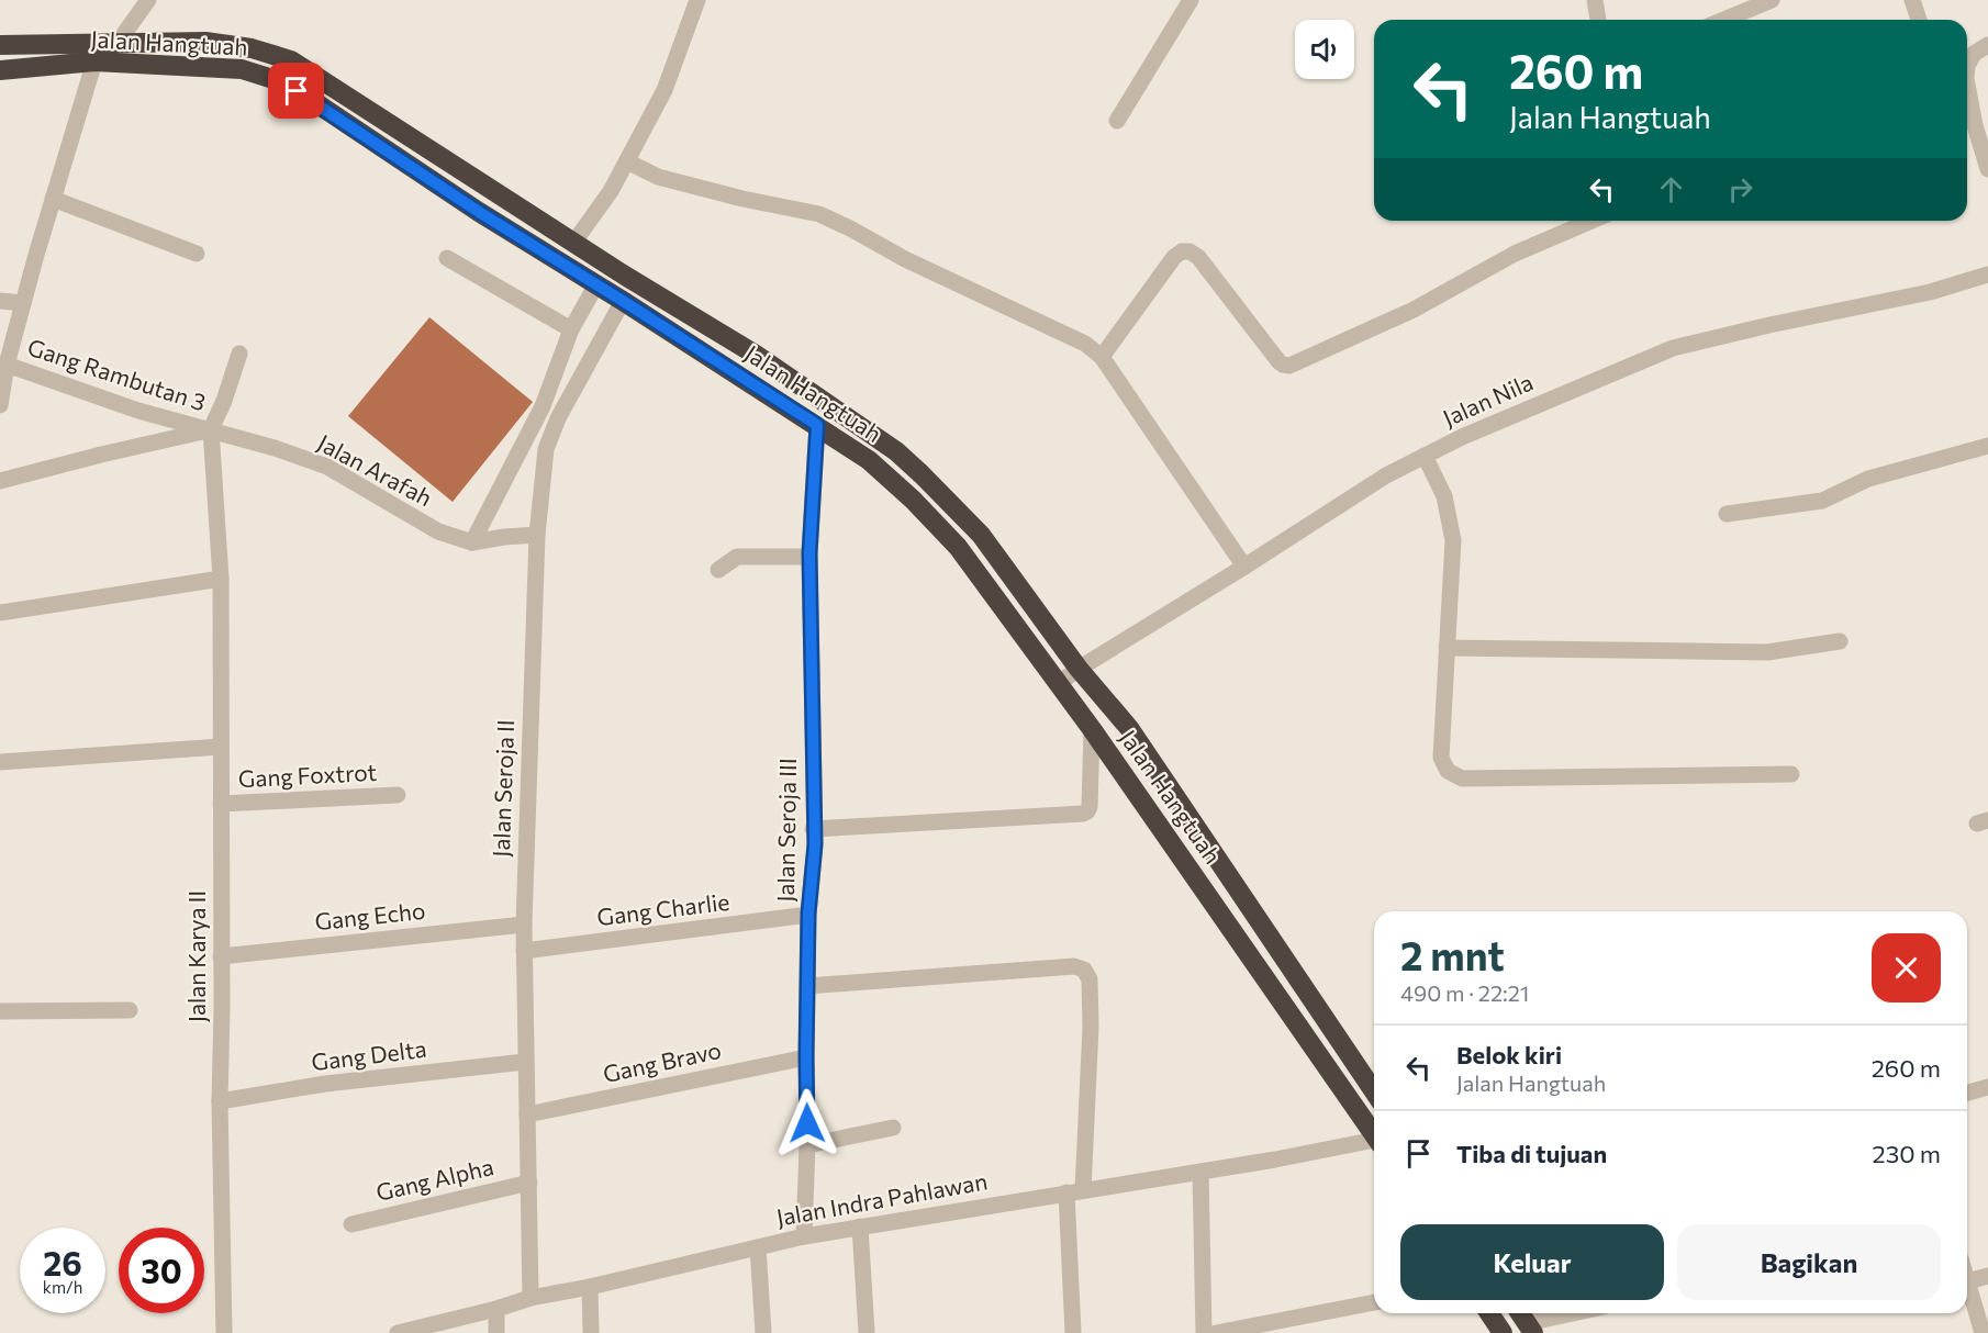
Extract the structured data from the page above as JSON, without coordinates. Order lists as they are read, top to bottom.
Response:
{
  "streets": {
    "highway": ["Jalan Hangtuah"],
    "street": [
      "Gang Rambutan 3",
      "Jalan Nila",
      "Jalan Arafah",
      "Gang Foxtrot",
      "Jalan Seroja II",
      "Jalan Seroja III",
      "Gang Charlie",
      "Gang Echo",
      "Jalan Karya II",
      "Gang Delta",
      "Gang Bravo",
      "Gang Alpha",
      "Jalan Indra Pahlawan"
    ]
  },
  "crossings": [
    ["Jalan Hangtuah", "Jalan Nila"],
    ["Jalan Hangtuah", "Jalan Seroja II"],
    ["Jalan Hangtuah", "Jalan Seroja III"],
    ["Gang Rambutan 3", "Jalan Arafah"],
    ["Gang Rambutan 3", "Jalan Karya II"],
    ["Jalan Arafah", "Jalan Seroja II"],
    ["Jalan Arafah", "Jalan Karya II"],
    ["Gang Foxtrot", "Jalan Karya II"],
    ["Jalan Seroja II", "Gang Charlie"],
    ["Jalan Seroja II", "Gang Echo"],
    ["Jalan Seroja II", "Gang Delta"],
    ["Jalan Seroja II", "Gang Bravo"],
    ["Jalan Seroja II", "Gang Alpha"],
    ["Jalan Seroja II", "Jalan Indra Pahlawan"],
    ["Jalan Seroja III", "Gang Charlie"],
    ["Jalan Seroja III", "Gang Bravo"],
    ["Jalan Seroja III", "Jalan Indra Pahlawan"],
    ["Gang Echo", "Jalan Karya II"],
    ["Jalan Karya II", "Gang Delta"]
  ],
  "page": {
    "turn": ["260 m", "Jalan Hangtuah"],
    "heading": ["2 mnt", "490 m · 22:21"],
    "list": [
      {
        "name": "Belok kiri",
        "note": "Jalan Hangtuah",
        "value": "260 m"
      },
      {
        "name": "Tiba di tujuan",
        "value": "230 m"
      }
    ],
    "buttons": ["Keluar", "Bagikan"],
    "speed": "26 km/h",
    "limit": "30"
  }
}
